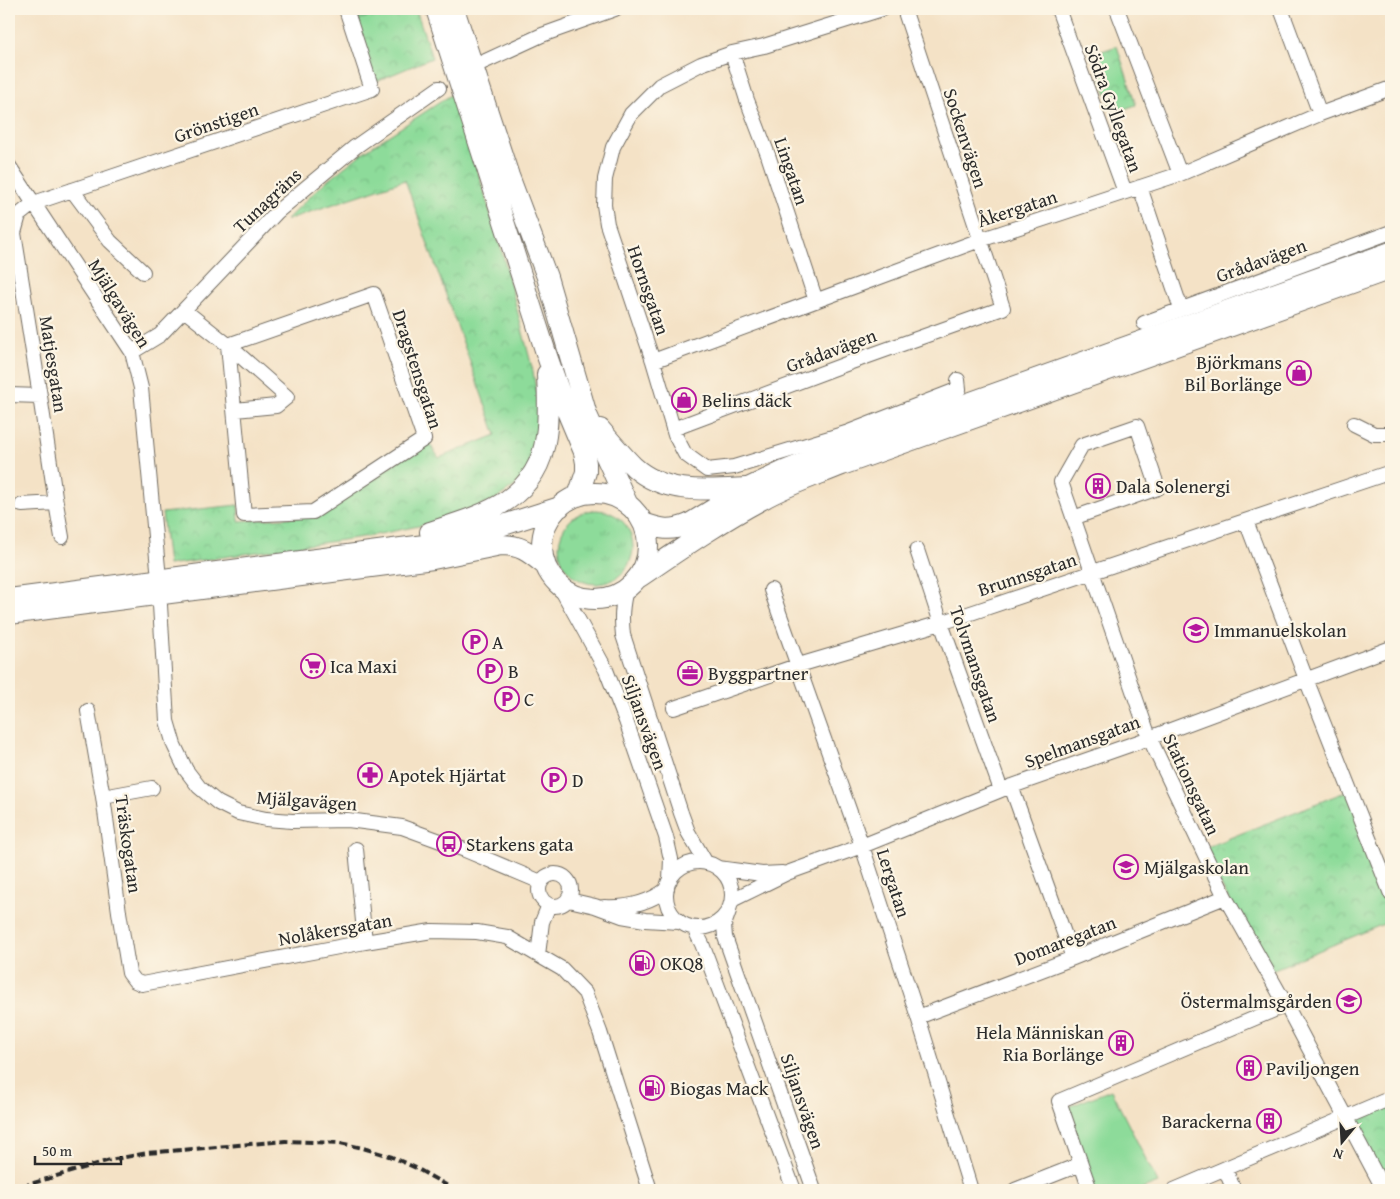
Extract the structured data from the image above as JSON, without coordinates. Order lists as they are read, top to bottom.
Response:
{
  "streets": {
    "street": [
      "Södra Gyllegatan",
      "Grönstigen",
      "Sockenvägen",
      "Lingatan",
      "Tunagräns",
      "Åkergatan",
      "Grådavägen",
      "Hornsgatan",
      "Mjälgavägen",
      "Matjesgatan",
      "Dragstensgatan",
      "Brunnsgatan",
      "Tolvmansgatan",
      "Siljansvägen",
      "Spelmansgatan",
      "Stationsgatan",
      "Träskogatan",
      "Lergatan",
      "Nolåkersgatan",
      "Domaregatan"
    ]
  },
  "crossings": [
    ["Södra Gyllegatan", "Åkergatan"],
    ["Södra Gyllegatan", "Grådavägen"],
    ["Grönstigen", "Mjälgavägen"],
    ["Grönstigen", "Matjesgatan"],
    ["Sockenvägen", "Åkergatan"],
    ["Sockenvägen", "Grådavägen"],
    ["Lingatan", "Åkergatan"],
    ["Lingatan", "Hornsgatan"],
    ["Tunagräns", "Mjälgavägen"],
    ["Åkergatan", "Hornsgatan"],
    ["Grådavägen", "Hornsgatan"],
    ["Mjälgavägen", "Matjesgatan"],
    ["Brunnsgatan", "Tolvmansgatan"],
    ["Brunnsgatan", "Stationsgatan"],
    ["Brunnsgatan", "Lergatan"],
    ["Tolvmansgatan", "Spelmansgatan"],
    ["Tolvmansgatan", "Domaregatan"],
    ["Siljansvägen", "Spelmansgatan"],
    ["Spelmansgatan", "Stationsgatan"],
    ["Spelmansgatan", "Lergatan"],
    ["Stationsgatan", "Domaregatan"],
    ["Träskogatan", "Nolåkersgatan"],
    ["Lergatan", "Domaregatan"]
  ],
  "places": {
    "shop": ["Björkmans Bil Borlänge", "Belins däck"],
    "building": [
      "Dala Solenergi",
      "Hela Människan Ria Borlänge",
      "Paviljongen",
      "Barackerna"
    ],
    "school or university": ["Immanuelskolan", "Mjälgaskolan", "Östermalmsgården"],
    "parking": [
      "A",
      "B",
      "C",
      "D"
    ],
    "supermarket": ["Ica Maxi"],
    "office": ["Byggpartner"],
    "pharmacy": ["Apotek Hjärtat"],
    "bus stop": ["Starkens gata"],
    "fuel station": ["OKQ8", "Biogas Mack"]
  },
  "scale_bar": "50 m",
  "north": "bottom"
}
